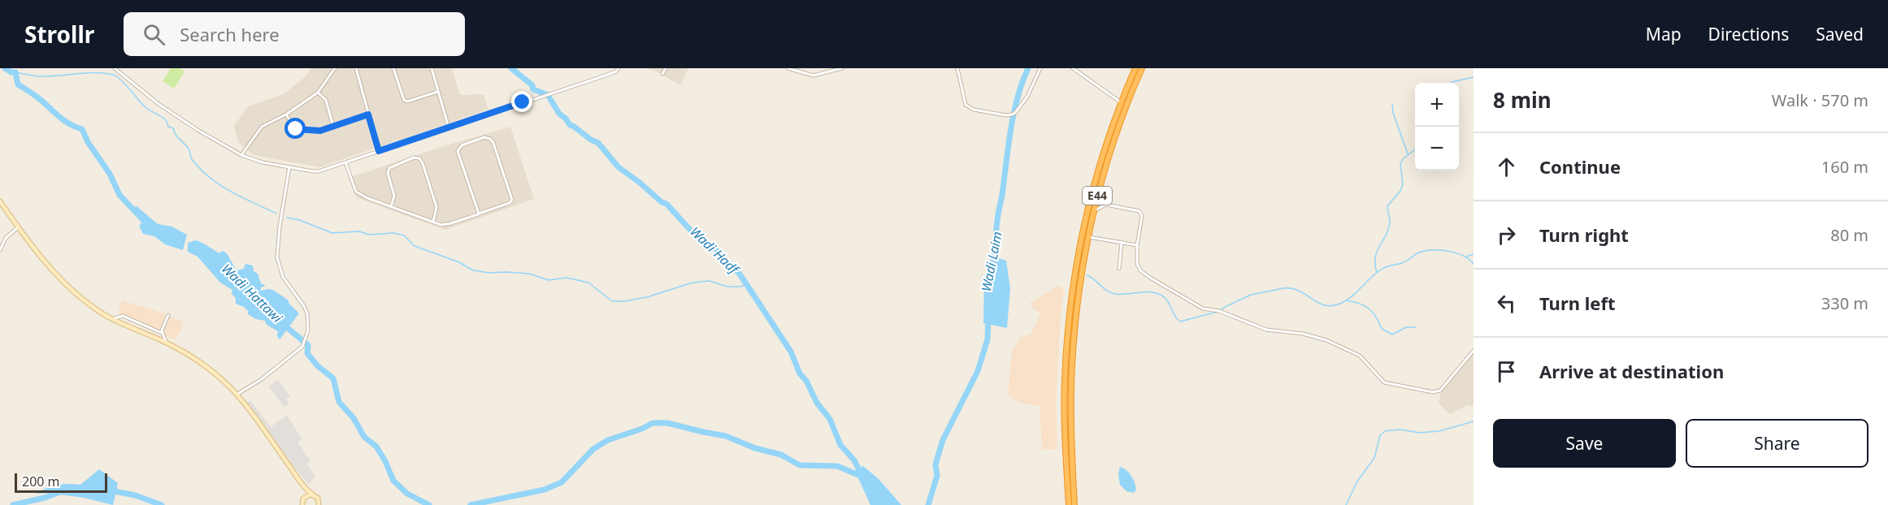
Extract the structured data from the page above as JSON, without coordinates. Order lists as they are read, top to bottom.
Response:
{
  "streets": {
    "highway": ["E44"]
  },
  "water": ["Wadi Hadf", "Wadi Laim", "Wadi Hattawi"],
  "scale_bar": "200 m",
  "page": {
    "header": "Strollr",
    "search": "Search here",
    "nav": ["Map", "Directions", "Saved"],
    "heading": ["8 min", "Walk · 570 m"],
    "map_buttons": ["+", "−"],
    "list": [
      ["Continue", "160 m"],
      ["Turn right", "80 m"],
      ["Turn left", "330 m"],
      "Arrive at destination"
    ],
    "buttons": ["Save", "Share"],
    "scale": "200 m"
  }
}
